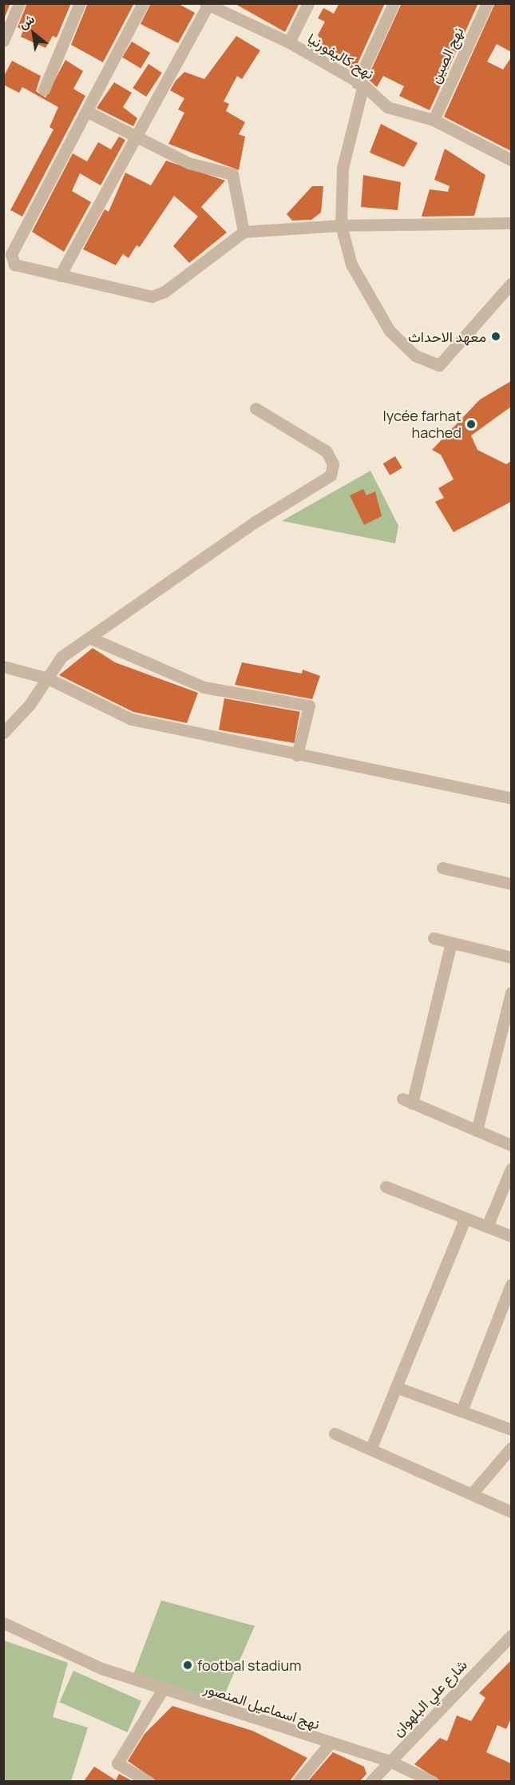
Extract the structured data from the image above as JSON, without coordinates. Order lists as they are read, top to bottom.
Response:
{
  "streets": {
    "street": [
      "نهج الصين",
      "نهح كاليفورنيا",
      "شارع علي البلهوان",
      "نهج اسماعيل المنصور"
    ]
  },
  "crossings": [
    ["نهج الصين", "نهح كاليفورنيا"],
    ["شارع علي البلهوان", "نهج اسماعيل المنصور"]
  ],
  "places": ["معهد الاحداث", "lycée farhat hached", "footbal stadium"],
  "north": "top left"
}
